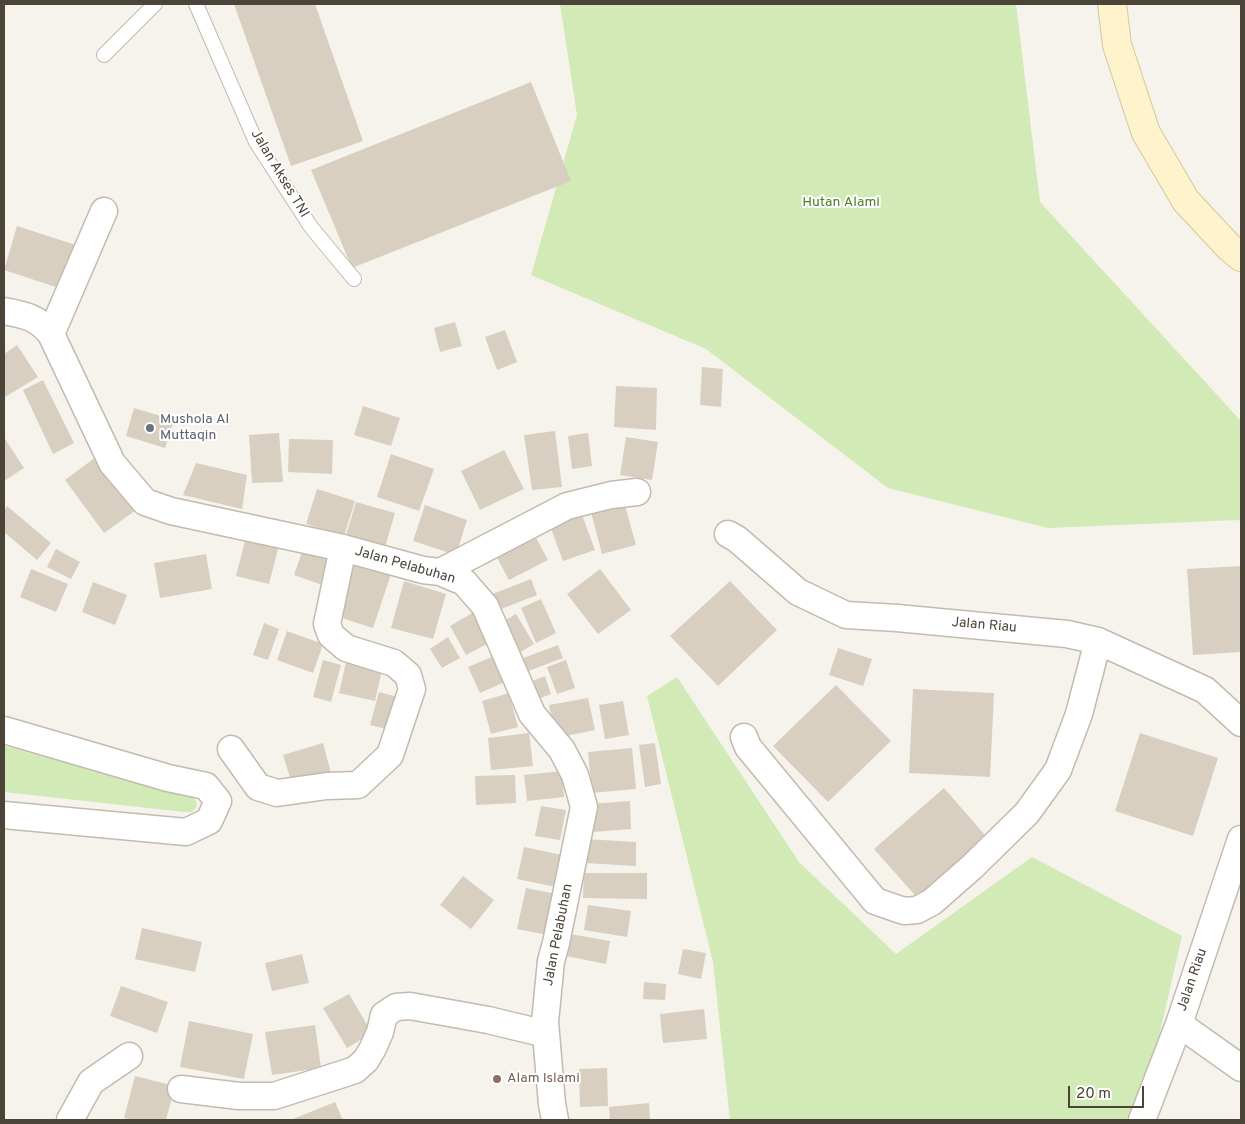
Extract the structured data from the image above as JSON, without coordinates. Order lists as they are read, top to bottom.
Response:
{
  "streets": {
    "street": ["Jalan Pelabuhan", "Jalan Riau"],
    "lane": ["Jalan Akses TNI"]
  },
  "parks": ["Hutan Alami"],
  "places": ["Mushola Al Muttaqin", "Alam Islami"],
  "scale_bar": "20 m"
}
